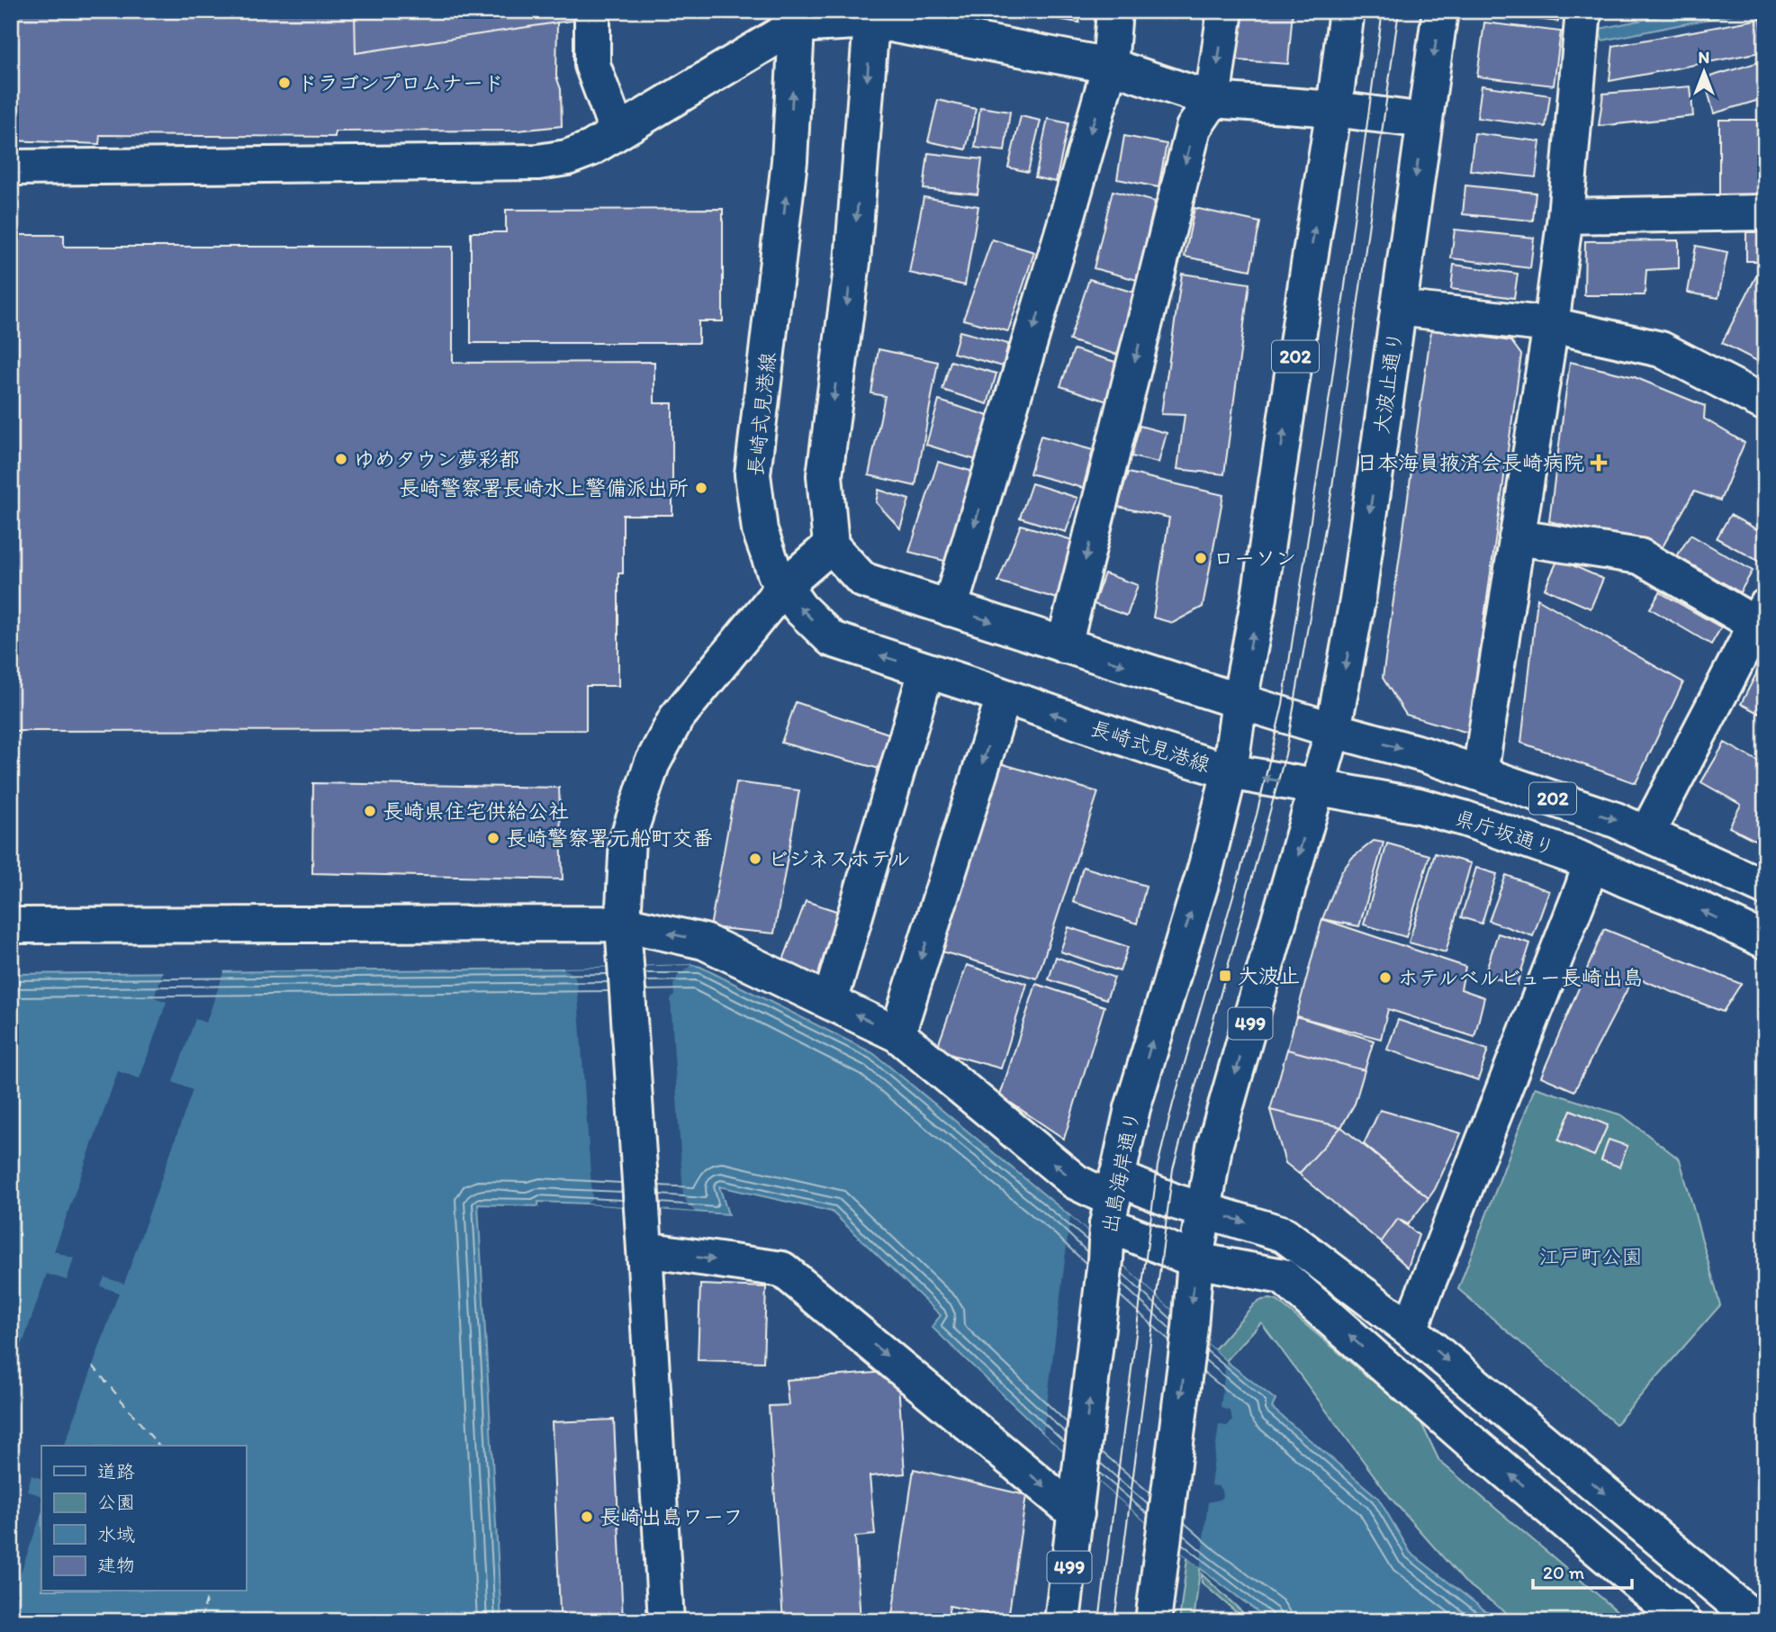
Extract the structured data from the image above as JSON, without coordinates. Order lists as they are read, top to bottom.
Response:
{
  "streets": {
    "main road": [
      "202",
      "大波止通り",
      "長崎式見港線",
      "県庁坂通り",
      "499",
      "出島海岸通り"
    ]
  },
  "crossings": [
    ["202", "大波止通り"],
    ["202", "長崎式見港線"],
    ["202", "県庁坂通り"],
    ["202", "出島海岸通り"],
    ["大波止通り", "県庁坂通り"],
    ["大波止通り", "499"],
    ["長崎式見港線", "県庁坂通り"],
    ["長崎式見港線", "出島海岸通り"],
    ["県庁坂通り", "499"],
    ["県庁坂通り", "出島海岸通り"]
  ],
  "one_way": ["長崎式見港線"],
  "parks": ["江戸町公園"],
  "places": {
    "other": [
      "ドラゴンプロムナード",
      "ゆめタウン夢彩都",
      "長崎警察署長崎水上警備派出所",
      "ローソン",
      "長崎県住宅供給公社",
      "長崎警察署元船町交番",
      "ビジネスホテル",
      "ホテルベルビュー長崎出島",
      "長崎出島ワーフ"
    ],
    "health": ["日本海員掖済会長崎病院"],
    "transit": ["大波止"]
  },
  "legend": [
    "道路",
    "公園",
    "水域",
    "建物"
  ],
  "scale_bar": "20 m",
  "north": "top"
}
